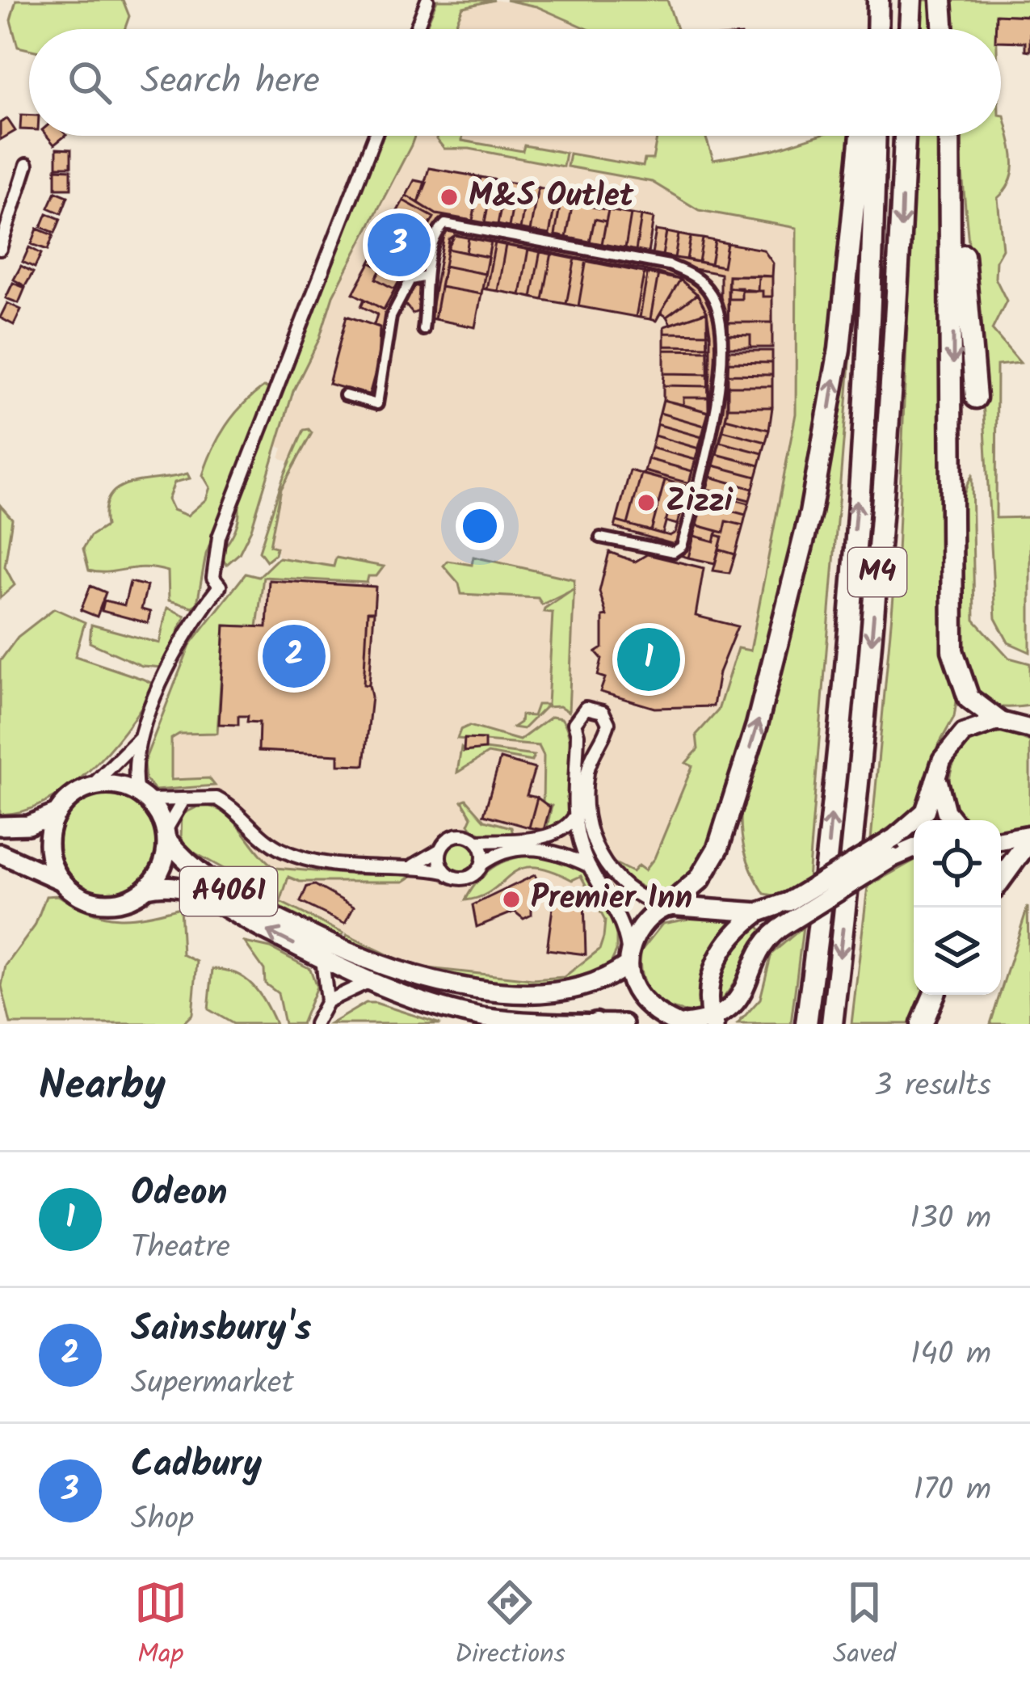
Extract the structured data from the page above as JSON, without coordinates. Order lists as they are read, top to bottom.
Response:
{
  "streets": {
    "highway": ["M4"],
    "main road": ["A4061"]
  },
  "places": ["M&S Outlet", "Zizzi", "Premier Inn"],
  "page": {
    "search": "Search here",
    "pins": ["3", "2", "1"],
    "heading": ["Nearby", "3 results"],
    "list": [
      {
        "mark": "1",
        "name": "Odeon",
        "note": "Theatre",
        "value": "130 m"
      },
      {
        "mark": "2",
        "name": "Sainsbury's",
        "note": "Supermarket",
        "value": "140 m"
      },
      {
        "mark": "3",
        "name": "Cadbury",
        "note": "Shop",
        "value": "170 m"
      }
    ],
    "nav": ["Map", "Directions", "Saved"]
  }
}
